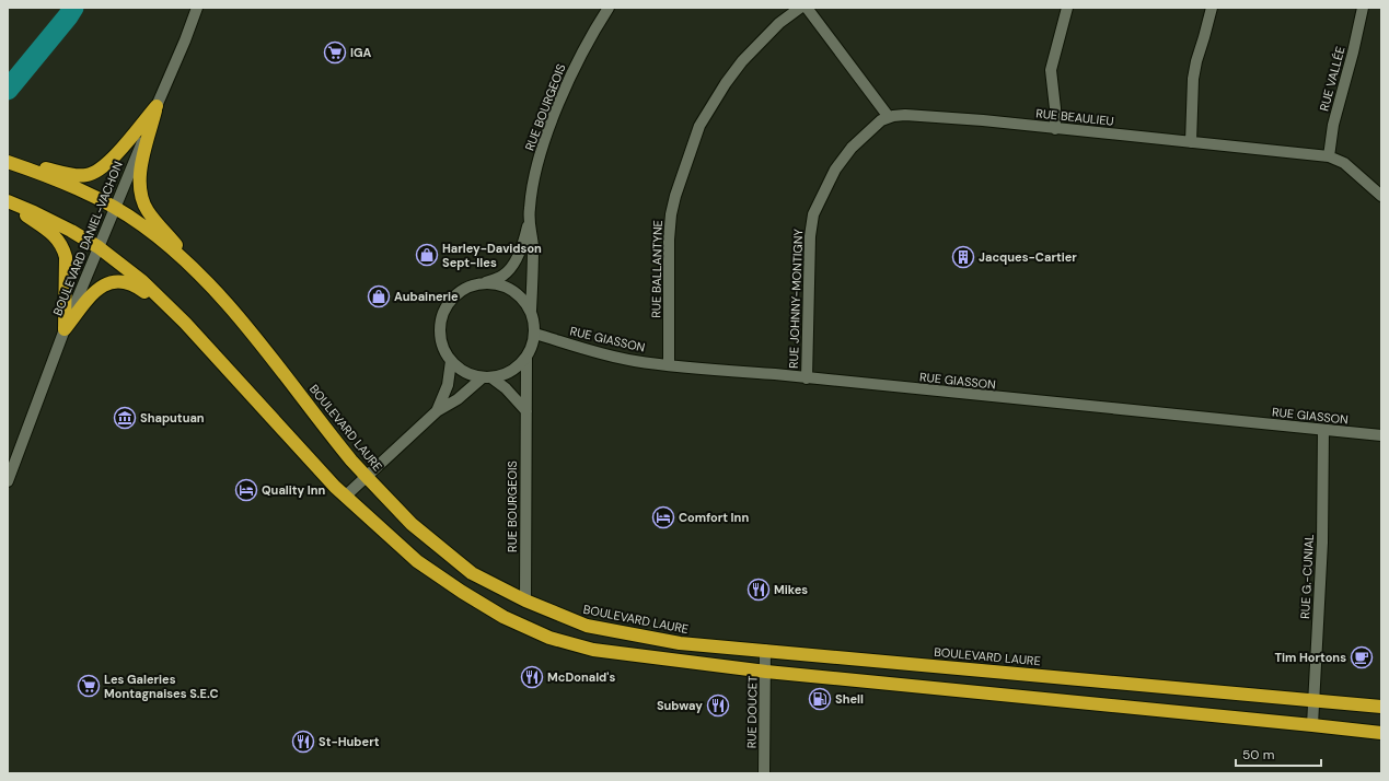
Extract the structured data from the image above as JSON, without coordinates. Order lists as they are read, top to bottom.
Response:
{
  "streets": {
    "highway": ["BOULEVARD LAURE"],
    "street": [
      "RUE VALLÉE",
      "RUE BOURGEOIS",
      "RUE BEAULIEU",
      "BOULEVARD DANIEL-VACHON",
      "RUE BALLANTYNE",
      "RUE JOHNNY-MONTIGNY",
      "RUE GIASSON",
      "RUE G.-CUNIAL",
      "RUE DOUCET"
    ]
  },
  "crossings": [
    ["RUE VALLÉE", "RUE BEAULIEU"],
    ["RUE BOURGEOIS", "RUE GIASSON"],
    ["RUE BOURGEOIS", "BOULEVARD LAURE"],
    ["RUE BEAULIEU", "RUE JOHNNY-MONTIGNY"],
    ["BOULEVARD DANIEL-VACHON", "BOULEVARD LAURE"],
    ["RUE BALLANTYNE", "RUE GIASSON"],
    ["RUE JOHNNY-MONTIGNY", "RUE GIASSON"],
    ["RUE GIASSON", "RUE G.-CUNIAL"],
    ["BOULEVARD LAURE", "RUE G.-CUNIAL"],
    ["BOULEVARD LAURE", "RUE DOUCET"]
  ],
  "places": {
    "supermarket": ["IGA", "Les Galeries Montagnaises S.E.C"],
    "shop": ["Harley-Davidson Sept-Iles", "Aubainerie"],
    "building": ["Jacques-Cartier"],
    "museum": ["Shaputuan"],
    "hotel": ["Quality Inn", "Comfort Inn"],
    "restaurant": [
      "Mikes",
      "McDonald's",
      "Subway",
      "St-Hubert"
    ],
    "cafe": ["Tim Hortons"],
    "fuel station": ["Shell"]
  },
  "scale_bar": "50 m"
}
